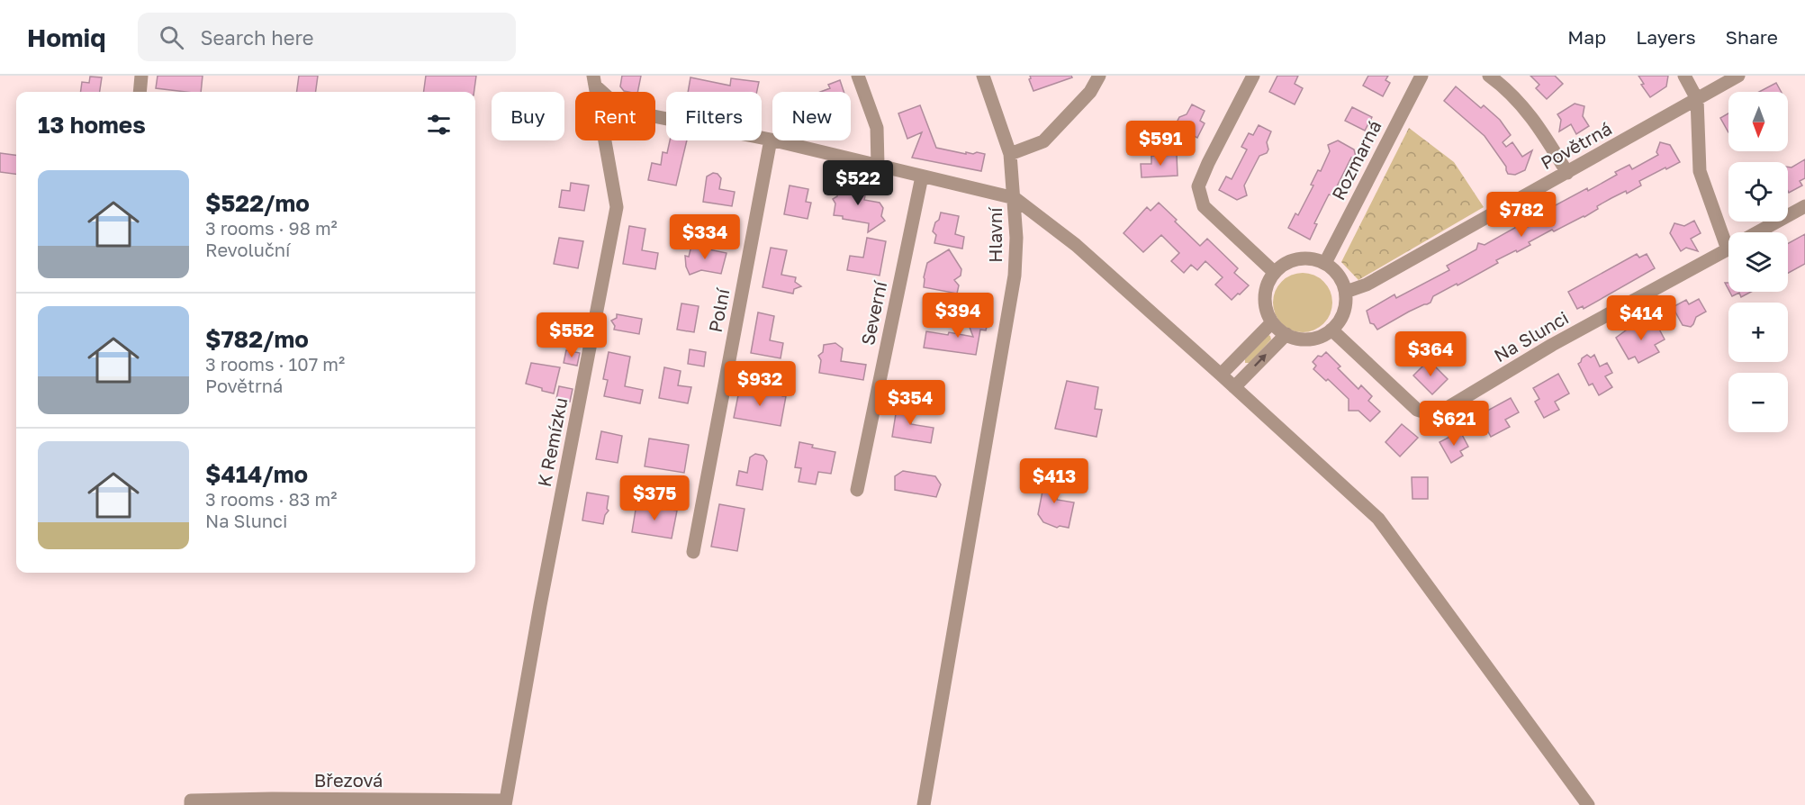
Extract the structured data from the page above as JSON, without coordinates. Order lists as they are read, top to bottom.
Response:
{
  "streets": {
    "street": [
      "Povětrná",
      "Rozmarná",
      "Hlavní",
      "Polní",
      "Severní",
      "Na Slunci",
      "K Remízku",
      "Březová"
    ]
  },
  "crossings": [
    ["Povětrná", "Rozmarná"],
    ["Povětrná", "Na Slunci"],
    ["Rozmarná", "Na Slunci"],
    ["K Remízku", "Březová"]
  ],
  "north": "bottom",
  "page": {
    "header": "Homiq",
    "search": "Search here",
    "nav": ["Map", "Layers", "Share"],
    "map_buttons": ["+", "−"],
    "chip": [
      "Buy",
      "Rent",
      "Filters",
      "New"
    ],
    "heading": "13 homes",
    "price": [
      "$591",
      "$522",
      "$782",
      "$334",
      "$394",
      "$414",
      "$552",
      "$364",
      "$932",
      "$354",
      "$621",
      "$413",
      "$375"
    ],
    "list": [
      {
        "name": "$522/mo",
        "note": "3 rooms · 98 m² · Revoluční"
      },
      {
        "name": "$782/mo",
        "note": "3 rooms · 107 m² · Povětrná"
      },
      {
        "name": "$414/mo",
        "note": "3 rooms · 83 m² · Na Slunci"
      }
    ]
  }
}
